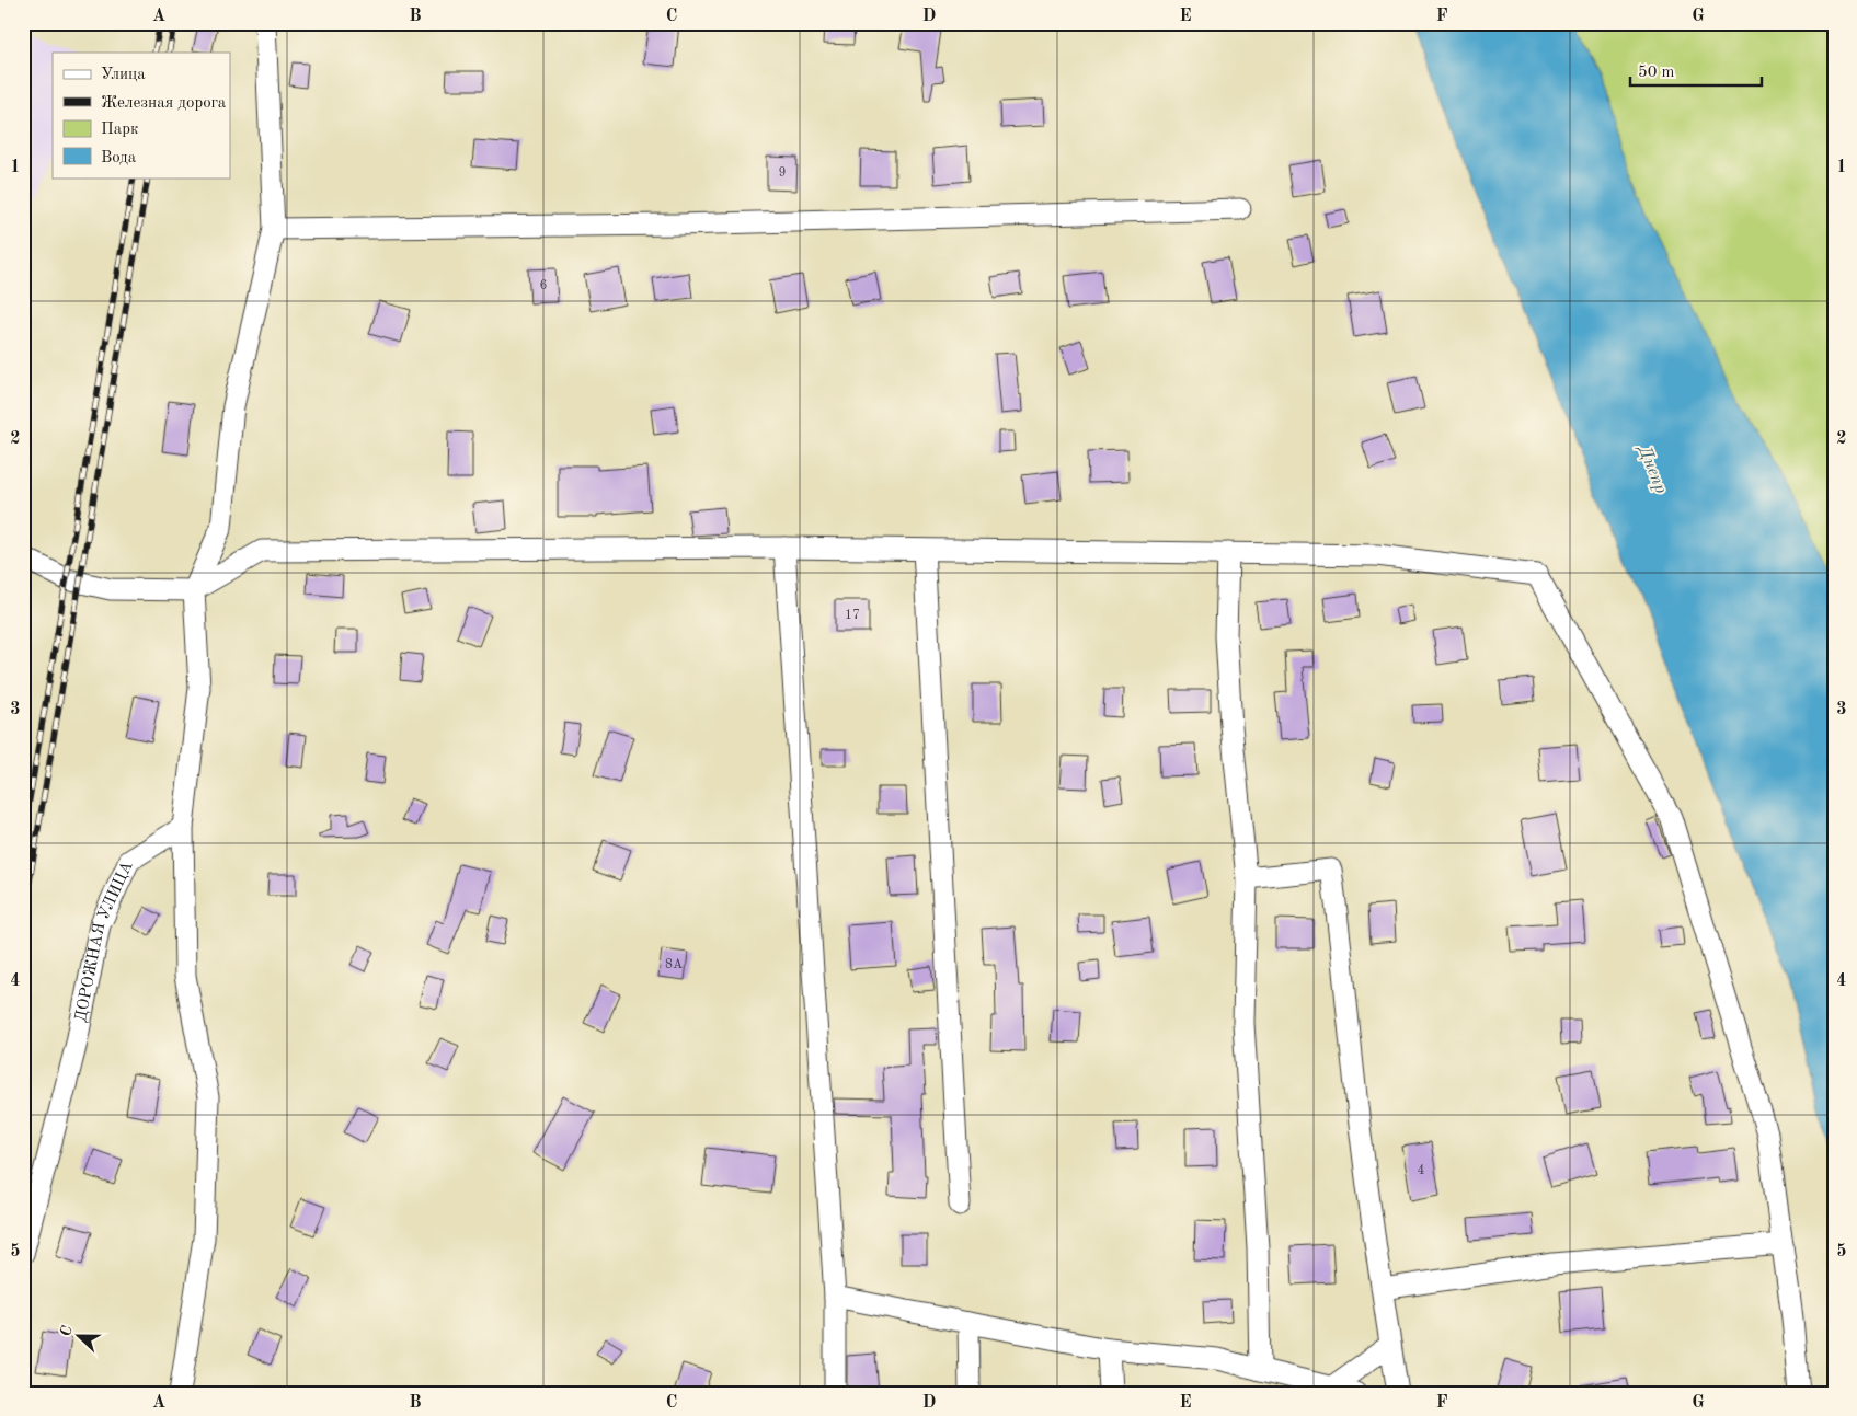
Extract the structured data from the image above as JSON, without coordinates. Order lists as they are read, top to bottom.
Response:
{
  "streets": {
    "street": ["ДОРОЖНАЯ УЛИЦА"]
  },
  "water": ["Днепр"],
  "house_numbers": [
    "9",
    "6",
    "17",
    "8А",
    "4"
  ],
  "legend": [
    "Улица",
    "Железная дорога",
    "Парк",
    "Вода"
  ],
  "scale_bar": "50 m",
  "north": "left",
  "grid": {
    "columns": [
      "A",
      "B",
      "C",
      "D",
      "E",
      "F",
      "G"
    ],
    "rows": [
      "1",
      "2",
      "3",
      "4",
      "5"
    ]
  }
}
